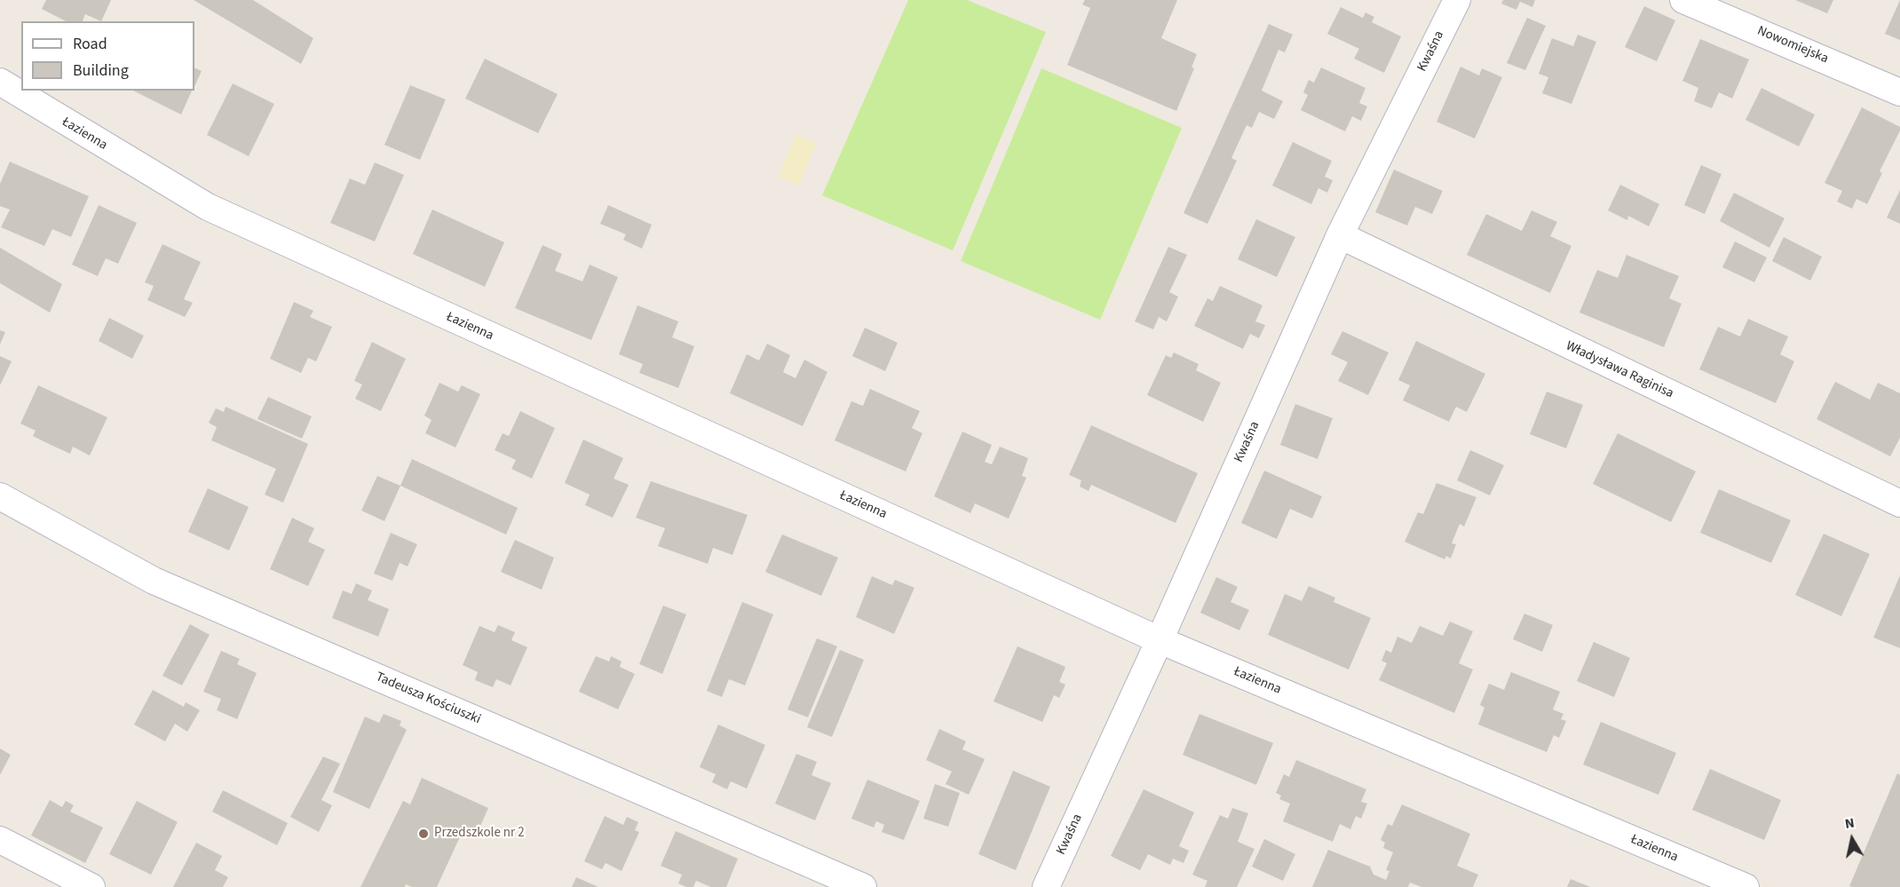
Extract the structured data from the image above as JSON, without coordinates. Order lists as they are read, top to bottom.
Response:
{
  "streets": {
    "street": [
      "Nowomiejska",
      "Kwaśna",
      "Łazienna",
      "Władysława Raginisa",
      "Tadeusza Kościuszki"
    ]
  },
  "crossings": [
    ["Kwaśna", "Łazienna"],
    ["Kwaśna", "Władysława Raginisa"]
  ],
  "places": ["Przedszkole nr 2"],
  "legend": ["Road", "Building"],
  "north": "top"
}
